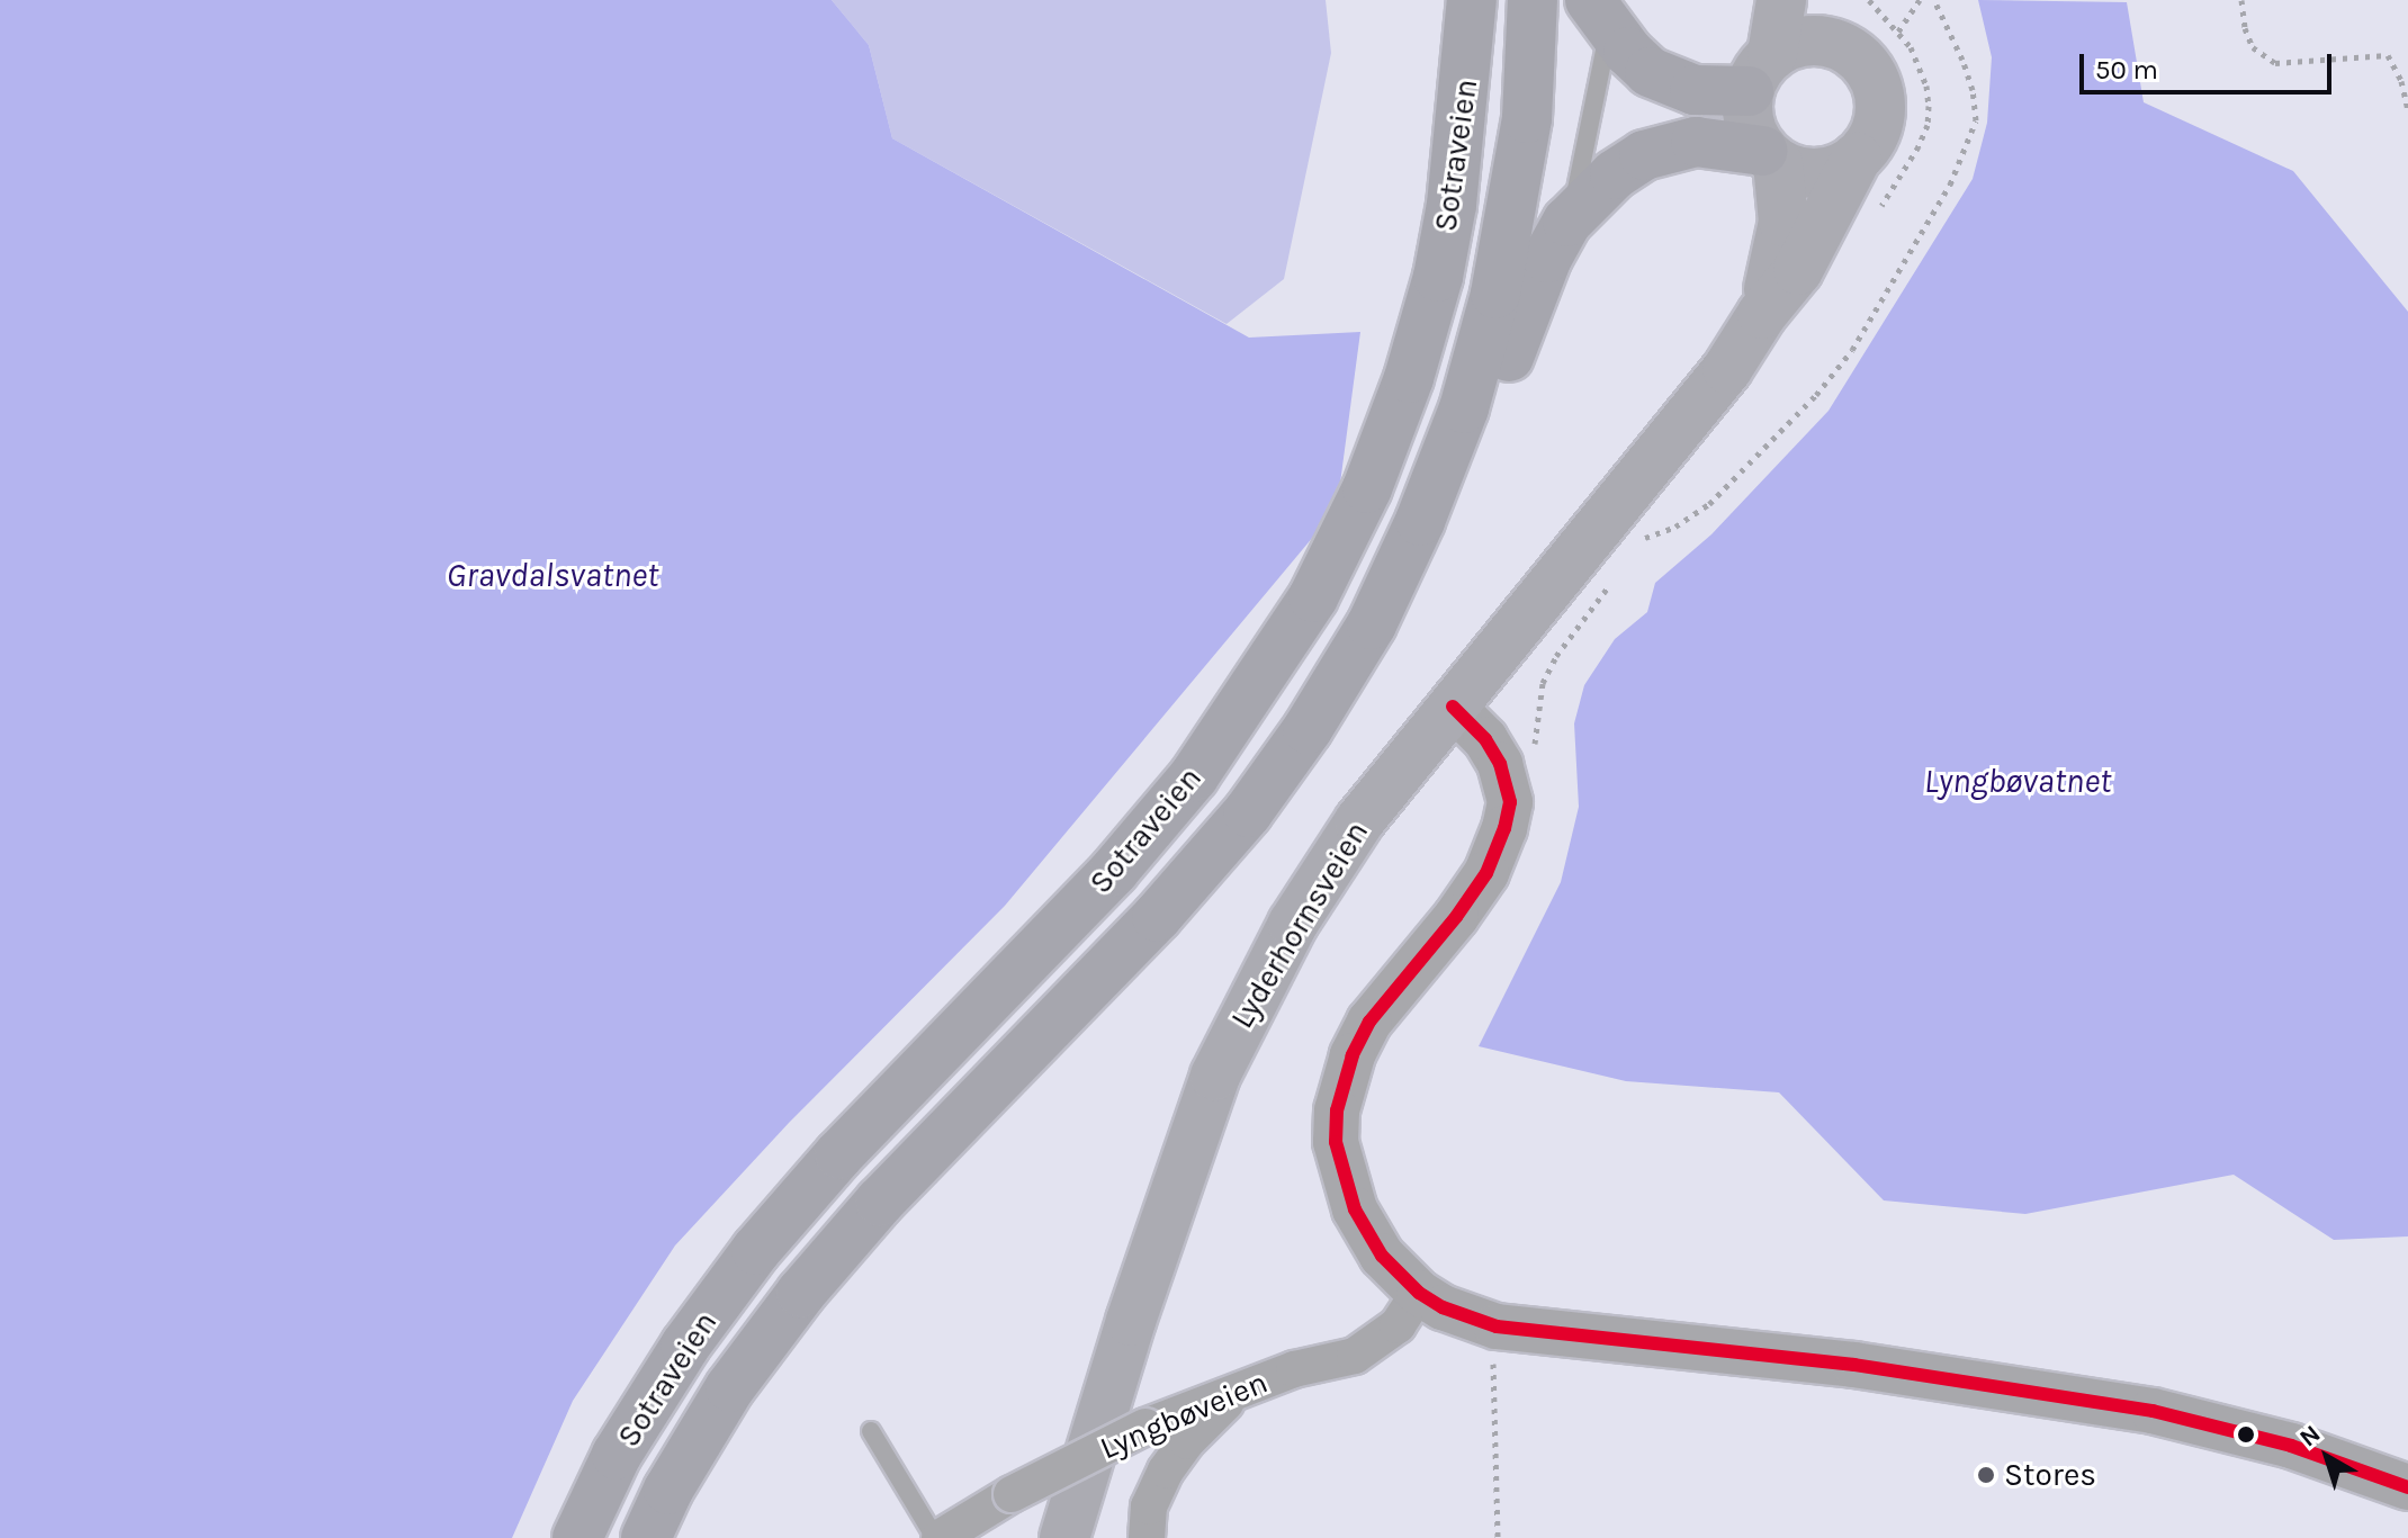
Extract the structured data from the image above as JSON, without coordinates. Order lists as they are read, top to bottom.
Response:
{
  "streets": {
    "highway": ["Sotraveien"],
    "main road": ["Lyderhornsveien"],
    "street": ["Lyngbøveien"]
  },
  "water": ["Gravdalsvatnet", "Lyngbøvatnet"],
  "places": ["Stores"],
  "scale_bar": "50 m",
  "north": "top left"
}
